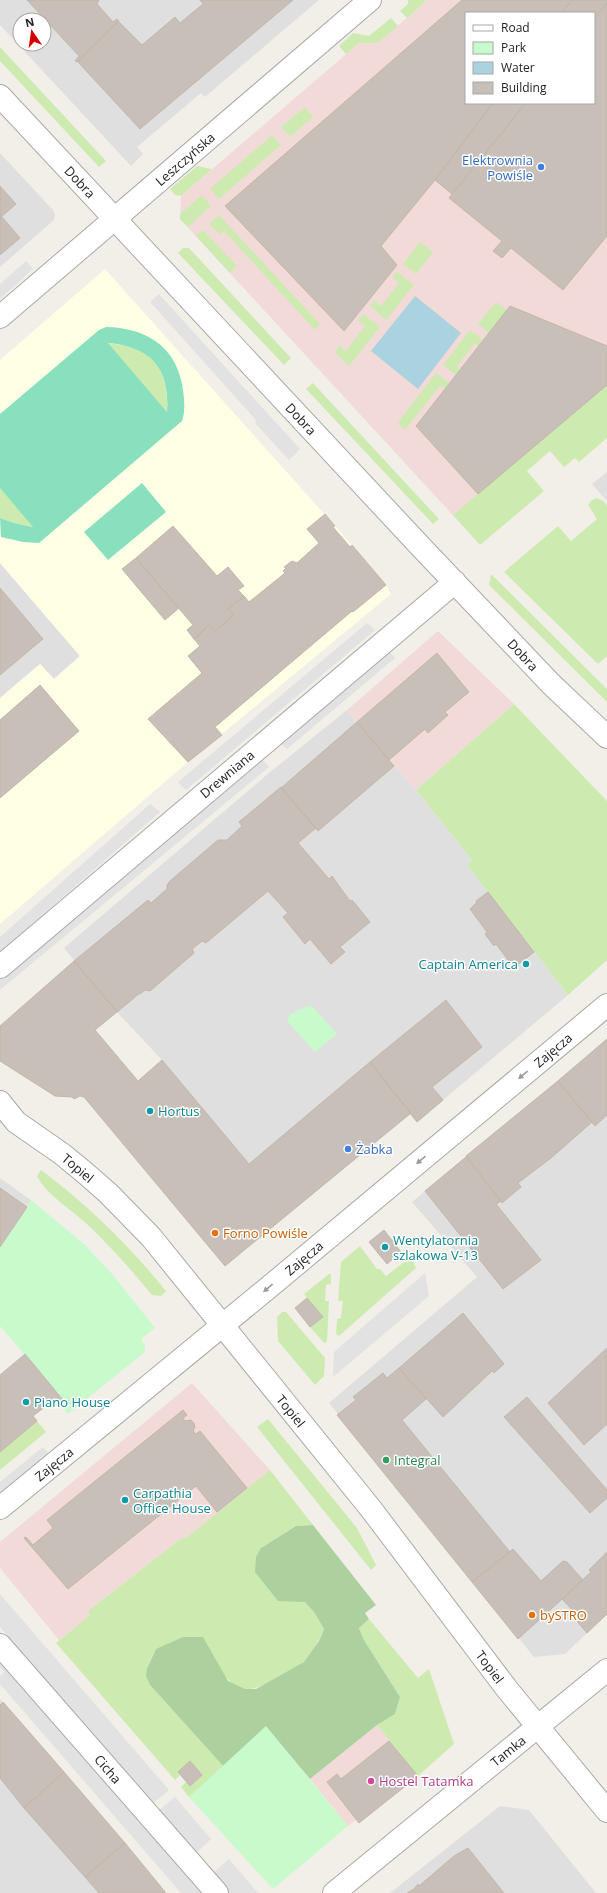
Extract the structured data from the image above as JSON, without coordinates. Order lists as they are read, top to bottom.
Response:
{
  "streets": {
    "street": [
      "Leszczyńska",
      "Dobra",
      "Drewniana",
      "Zajęcza",
      "Topiel",
      "Tamka",
      "Cicha"
    ]
  },
  "crossings": [
    ["Leszczyńska", "Dobra"],
    ["Dobra", "Drewniana"],
    ["Zajęcza", "Topiel"],
    ["Topiel", "Tamka"]
  ],
  "one_way": ["Zajęcza"],
  "places": [
    "Elektrownia Powiśle",
    "Captain America",
    "Hortus",
    "Żabka",
    "Forno Powiśle",
    "Wentylatornia szlakowa V-13",
    "Piano House",
    "Integral",
    "Carpathia Office House",
    "bySTRO",
    "Hostel Tatamka"
  ],
  "legend": [
    "Road",
    "Park",
    "Water",
    "Building"
  ],
  "north": "top"
}
